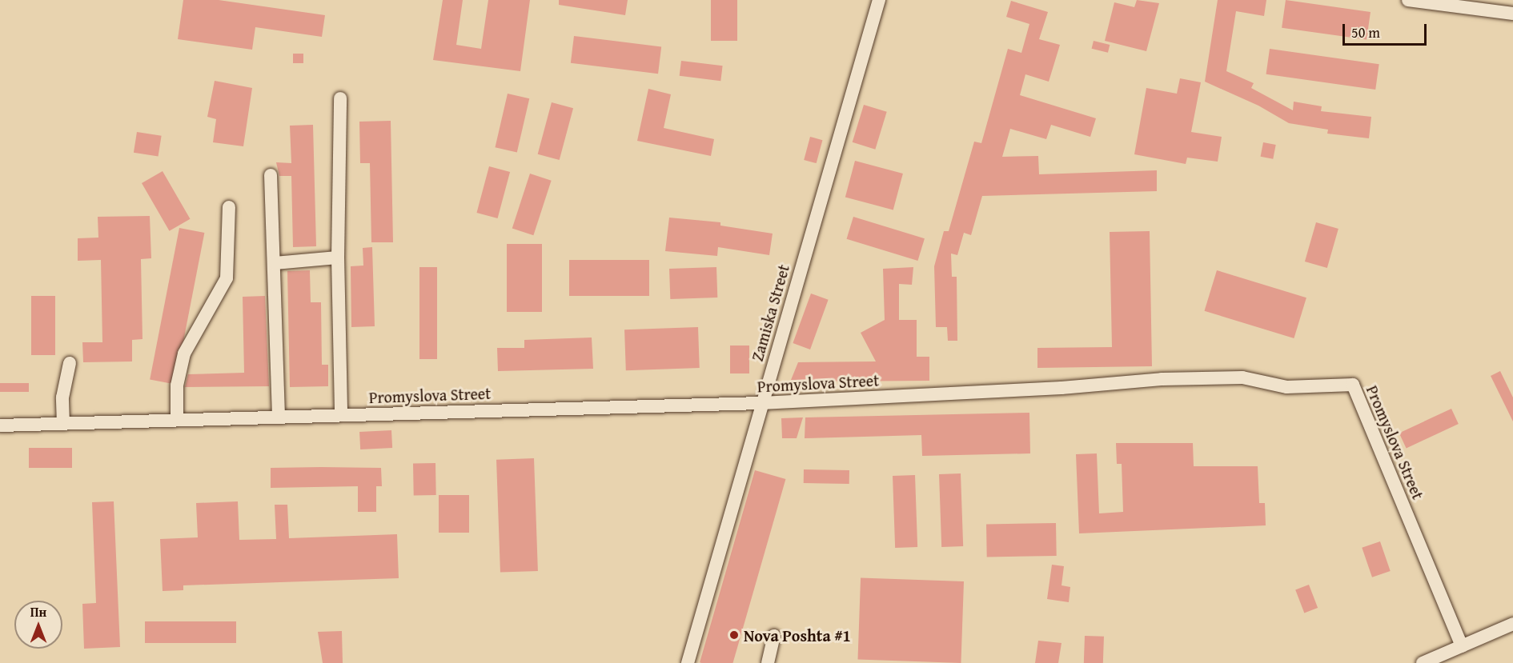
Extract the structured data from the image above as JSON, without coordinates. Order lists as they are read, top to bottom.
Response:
{
  "streets": {
    "street": ["Zamiska Street", "Promyslova Street"]
  },
  "crossings": [
    ["Zamiska Street", "Promyslova Street"]
  ],
  "places": ["Nova Poshta #1"],
  "scale_bar": "50 m",
  "north": "top"
}
